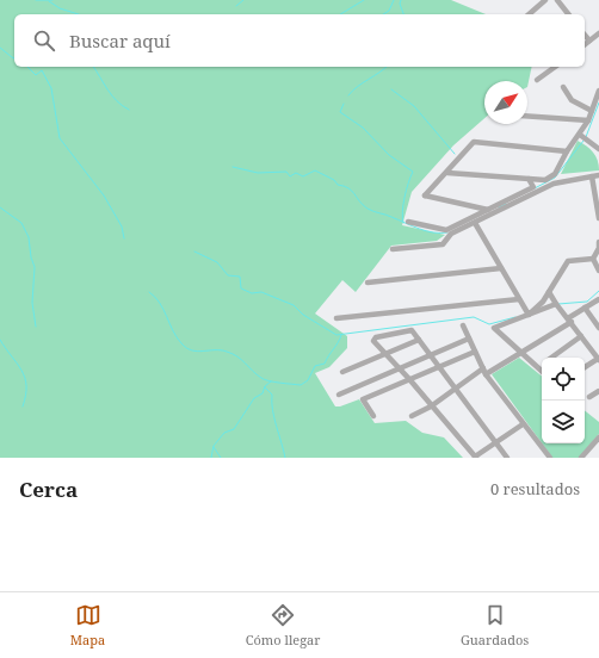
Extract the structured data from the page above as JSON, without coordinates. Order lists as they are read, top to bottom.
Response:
{
  "north": "top right",
  "page": {
    "search": "Buscar aquí",
    "heading": ["Cerca", "0 resultados"],
    "nav": ["Mapa", "Cómo llegar", "Guardados"]
  }
}
